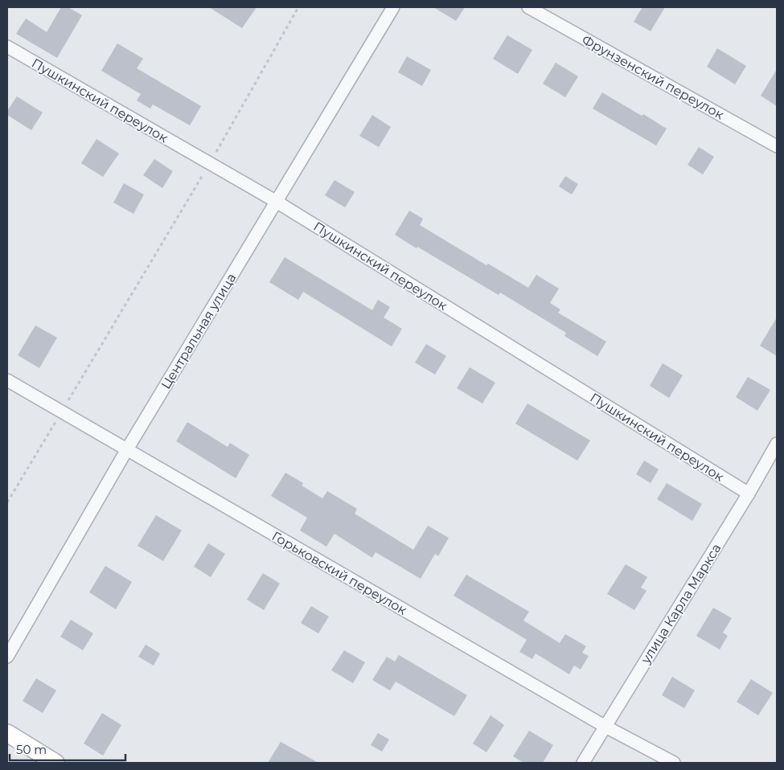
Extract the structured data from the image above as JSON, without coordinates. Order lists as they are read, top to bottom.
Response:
{
  "streets": {
    "street": [
      "Фрунзенский переулок",
      "Пушкинский переулок",
      "Центральная улица",
      "Горьковский переулок",
      "улица Карла Маркса"
    ]
  },
  "crossings": [
    ["Пушкинский переулок", "Центральная улица"],
    ["Пушкинский переулок", "улица Карла Маркса"],
    ["Центральная улица", "Горьковский переулок"],
    ["Горьковский переулок", "улица Карла Маркса"]
  ],
  "scale_bar": "50 m"
}
